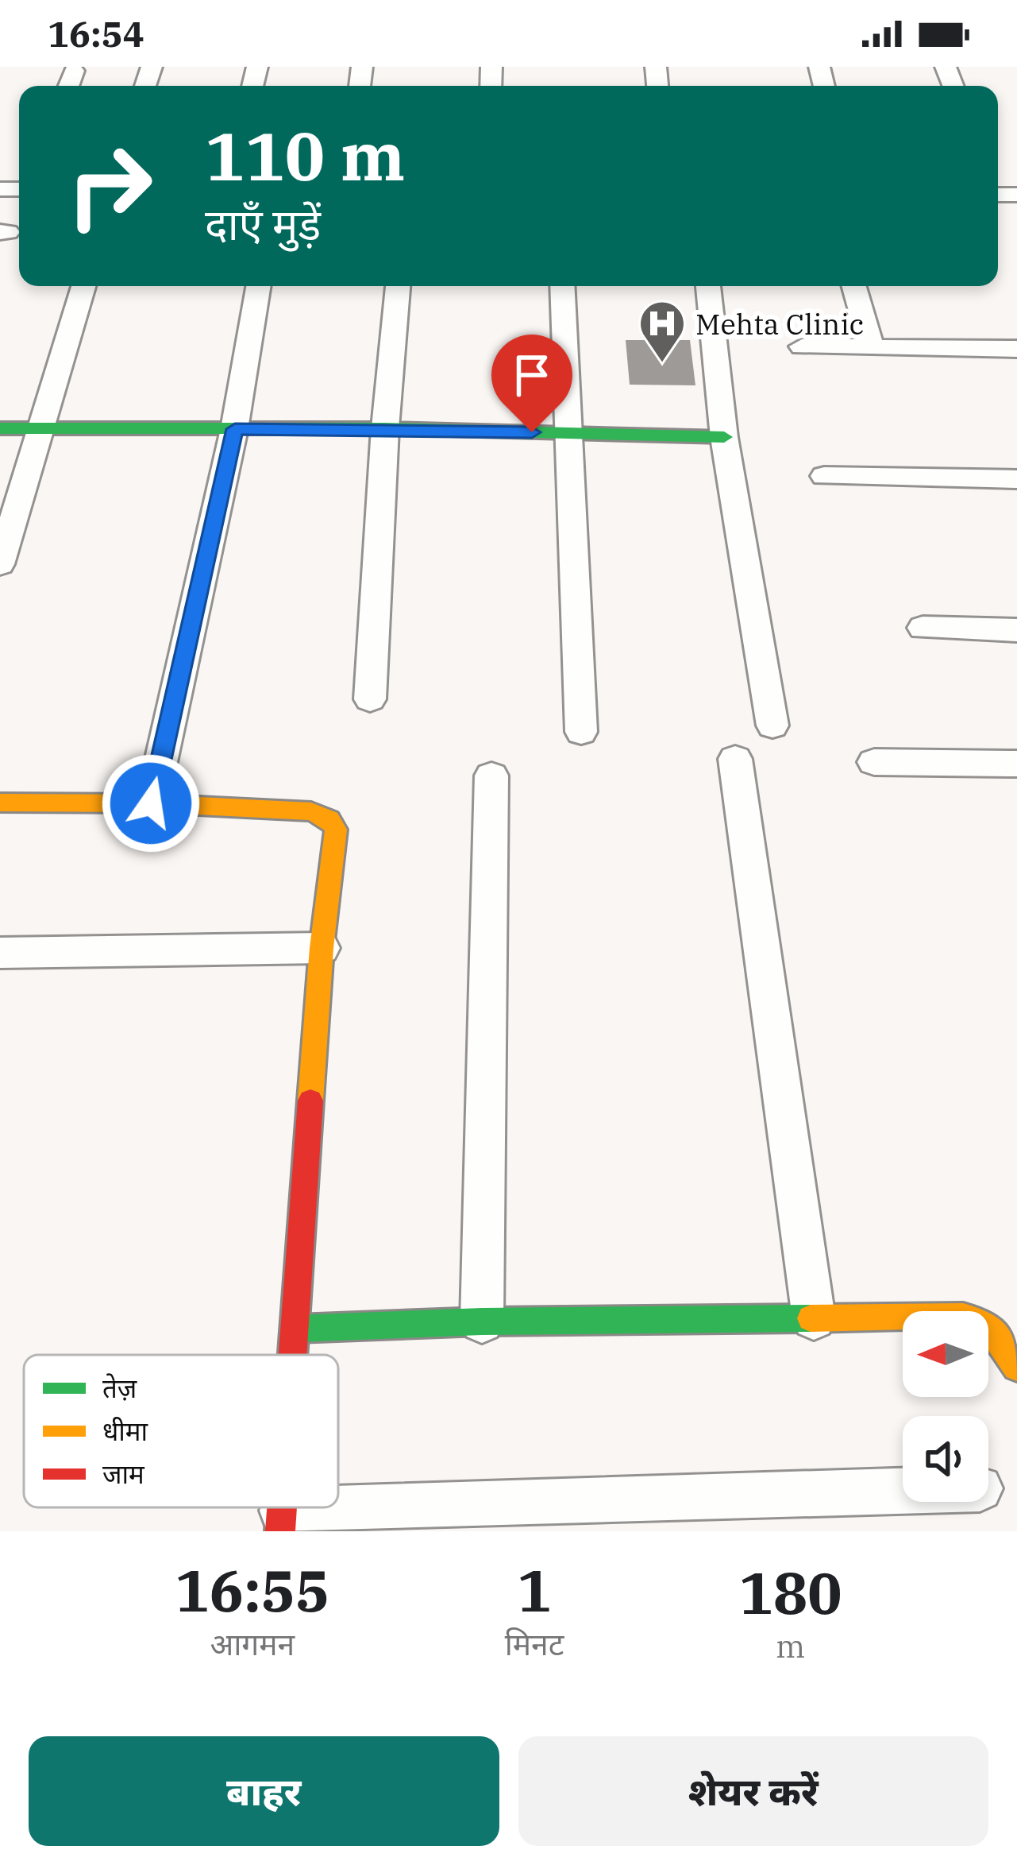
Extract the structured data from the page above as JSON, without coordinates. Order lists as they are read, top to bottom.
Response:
{
  "places": {
    "hospital": ["Mehta Clinic"]
  },
  "legend": ["तेज़", "धीमा", "जाम"],
  "north": "left",
  "page": {
    "status": "16:54",
    "turn": ["110 m", "दाएँ मुड़ें"],
    "eta": [
      "16:55",
      "आगमन",
      "1",
      "मिनट",
      "180",
      "m"
    ],
    "buttons": ["बाहर", "शेयर करें"]
  }
}
